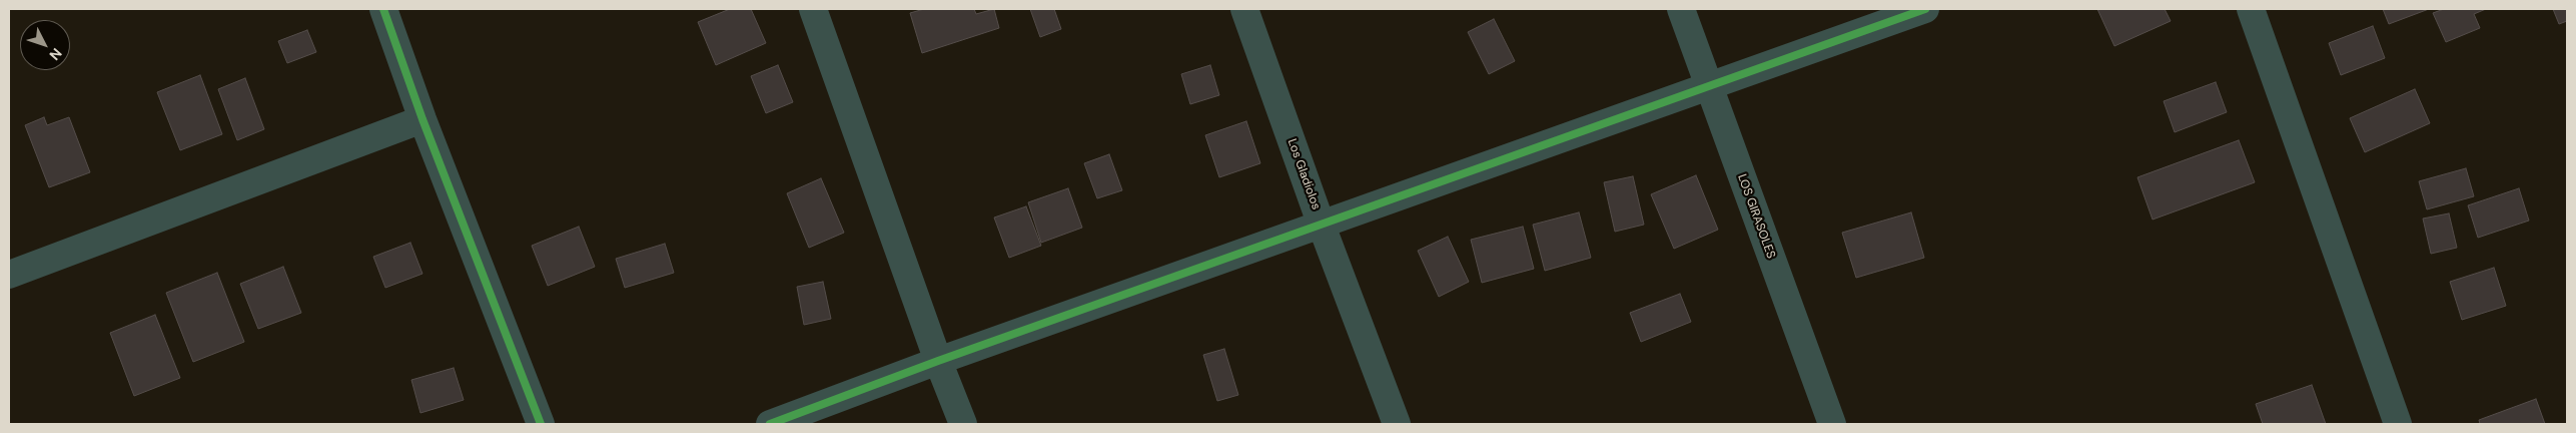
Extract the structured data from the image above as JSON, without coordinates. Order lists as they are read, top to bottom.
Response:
{
  "streets": {
    "street": ["Los Gladiolos", "LOS GIRASOLES"]
  },
  "north": "bottom right"
}
